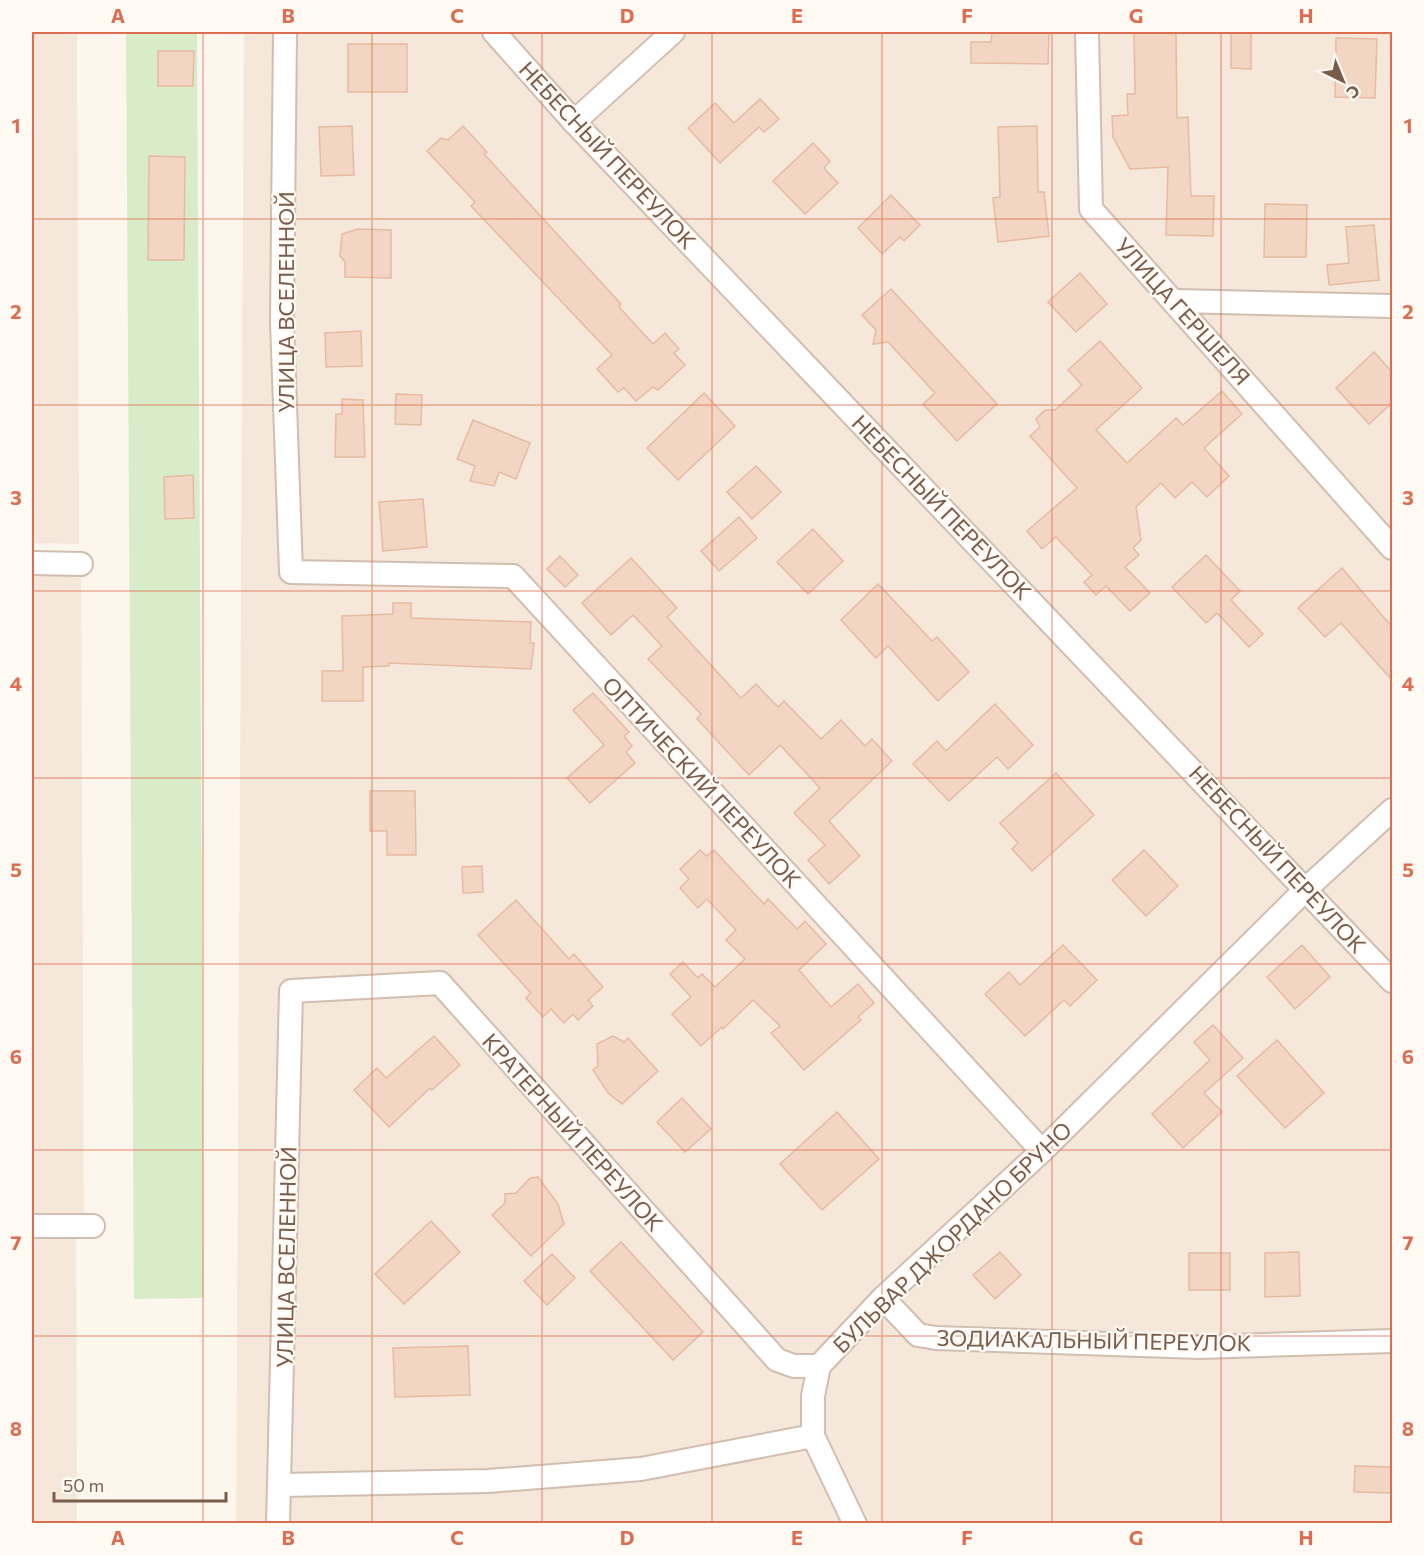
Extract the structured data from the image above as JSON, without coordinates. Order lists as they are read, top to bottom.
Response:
{
  "streets": {
    "street": [
      "НЕБЕСНЫЙ ПЕРЕУЛОК",
      "УЛИЦА ВСЕЛЕННОЙ",
      "УЛИЦА ГЕРШЕЛЯ",
      "ОПТИЧЕСКИЙ ПЕРЕУЛОК",
      "КРАТЕРНЫЙ ПЕРЕУЛОК",
      "БУЛЬВАР ДЖОРДАНО БРУНО",
      "ЗОДИАКАЛЬНЫЙ ПЕРЕУЛОК"
    ]
  },
  "crossings": [
    ["НЕБЕСНЫЙ ПЕРЕУЛОК", "БУЛЬВАР ДЖОРДАНО БРУНО"],
    ["УЛИЦА ВСЕЛЕННОЙ", "ОПТИЧЕСКИЙ ПЕРЕУЛОК"],
    ["УЛИЦА ВСЕЛЕННОЙ", "КРАТЕРНЫЙ ПЕРЕУЛОК"],
    ["ОПТИЧЕСКИЙ ПЕРЕУЛОК", "БУЛЬВАР ДЖОРДАНО БРУНО"],
    ["КРАТЕРНЫЙ ПЕРЕУЛОК", "БУЛЬВАР ДЖОРДАНО БРУНО"],
    ["БУЛЬВАР ДЖОРДАНО БРУНО", "ЗОДИАКАЛЬНЫЙ ПЕРЕУЛОК"]
  ],
  "scale_bar": "50 m",
  "north": "bottom right",
  "grid": {
    "columns": [
      "A",
      "B",
      "C",
      "D",
      "E",
      "F",
      "G",
      "H"
    ],
    "rows": [
      "1",
      "2",
      "3",
      "4",
      "5",
      "6",
      "7",
      "8"
    ]
  }
}
